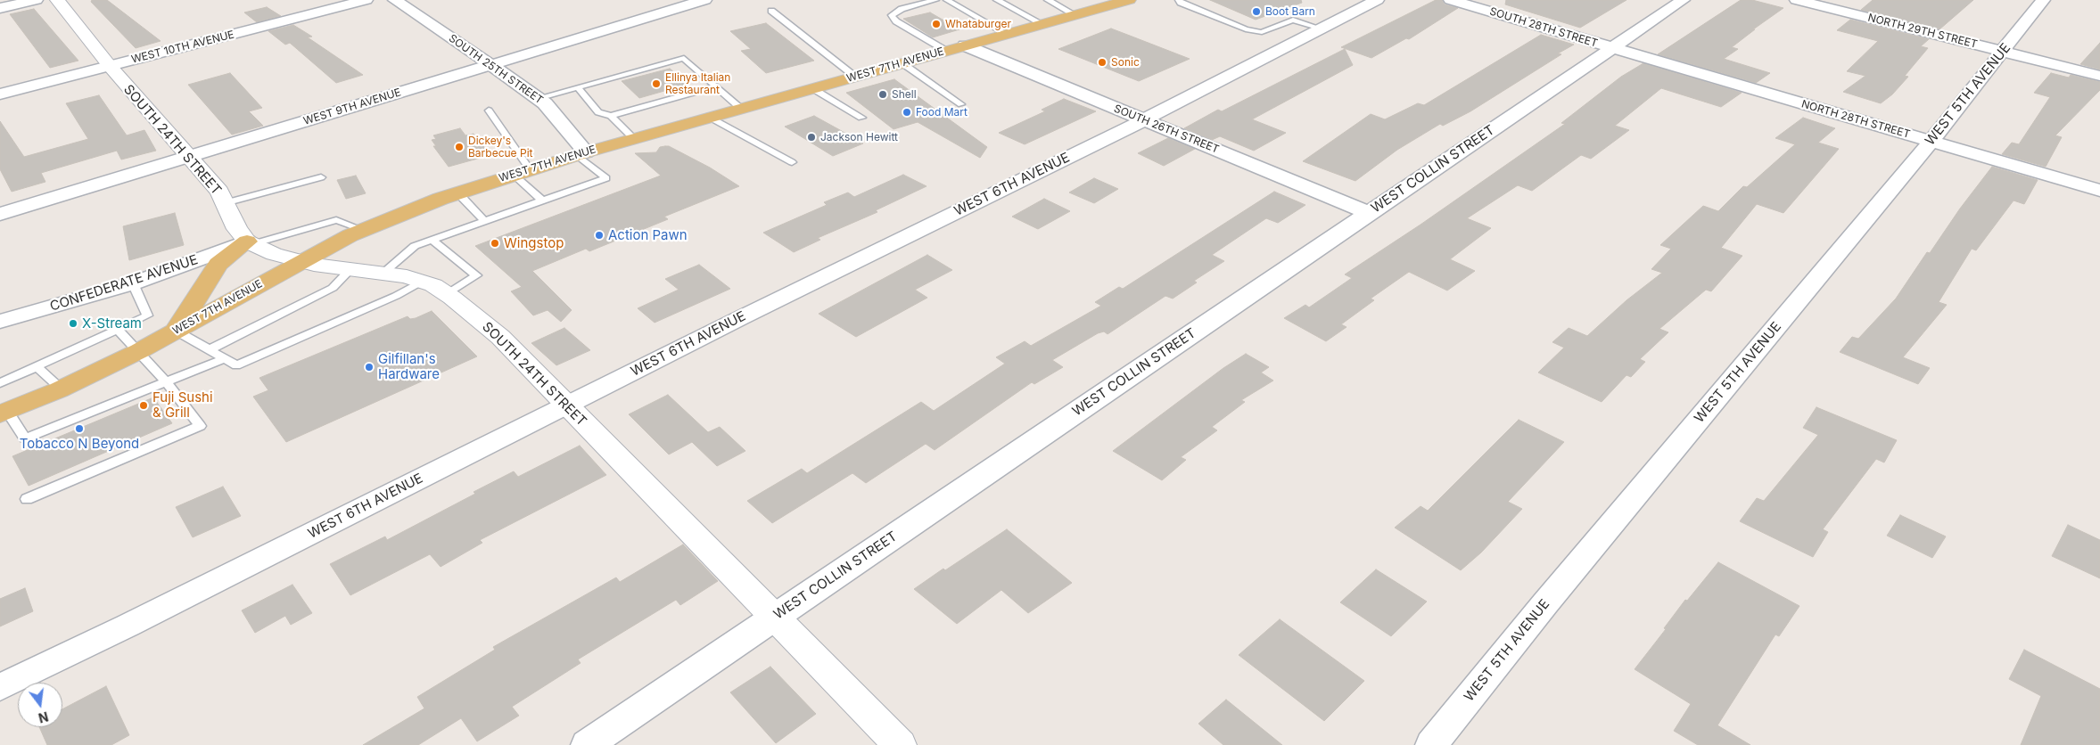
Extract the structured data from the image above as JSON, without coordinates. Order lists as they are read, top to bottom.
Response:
{
  "streets": {
    "main road": ["WEST 7TH AVENUE"],
    "street": [
      "SOUTH 28TH STREET",
      "NORTH 29TH STREET",
      "WEST 10TH AVENUE",
      "SOUTH 25TH STREET",
      "WEST 5TH AVENUE",
      "WEST 9TH AVENUE",
      "NORTH 28TH STREET",
      "SOUTH 26TH STREET",
      "SOUTH 24TH STREET",
      "WEST COLLIN STREET",
      "WEST 6TH AVENUE",
      "CONFEDERATE AVENUE"
    ]
  },
  "crossings": [
    ["SOUTH 28TH STREET", "NORTH 28TH STREET"],
    ["SOUTH 28TH STREET", "WEST COLLIN STREET"],
    ["NORTH 29TH STREET", "WEST 5TH AVENUE"],
    ["WEST 10TH AVENUE", "SOUTH 24TH STREET"],
    ["WEST 7TH AVENUE", "SOUTH 25TH STREET"],
    ["WEST 7TH AVENUE", "SOUTH 26TH STREET"],
    ["WEST 7TH AVENUE", "SOUTH 24TH STREET"],
    ["SOUTH 25TH STREET", "WEST 9TH AVENUE"],
    ["WEST 5TH AVENUE", "NORTH 28TH STREET"],
    ["WEST 9TH AVENUE", "SOUTH 24TH STREET"],
    ["NORTH 28TH STREET", "WEST COLLIN STREET"],
    ["SOUTH 26TH STREET", "WEST COLLIN STREET"],
    ["SOUTH 26TH STREET", "WEST 6TH AVENUE"],
    ["SOUTH 24TH STREET", "WEST COLLIN STREET"],
    ["SOUTH 24TH STREET", "WEST 6TH AVENUE"],
    ["SOUTH 24TH STREET", "CONFEDERATE AVENUE"]
  ],
  "places": [
    "Boot Barn",
    "Whataburger",
    "Sonic",
    "Ellinya Italian Restaurant",
    "Shell",
    "Food Mart",
    "Jackson Hewitt",
    "Dickey's Barbecue Pit",
    "Action Pawn",
    "Wingstop",
    "X-Stream",
    "Gilfillan's Hardware",
    "Fuji Sushi & Grill",
    "Tobacco N Beyond"
  ],
  "north": "bottom"
}
